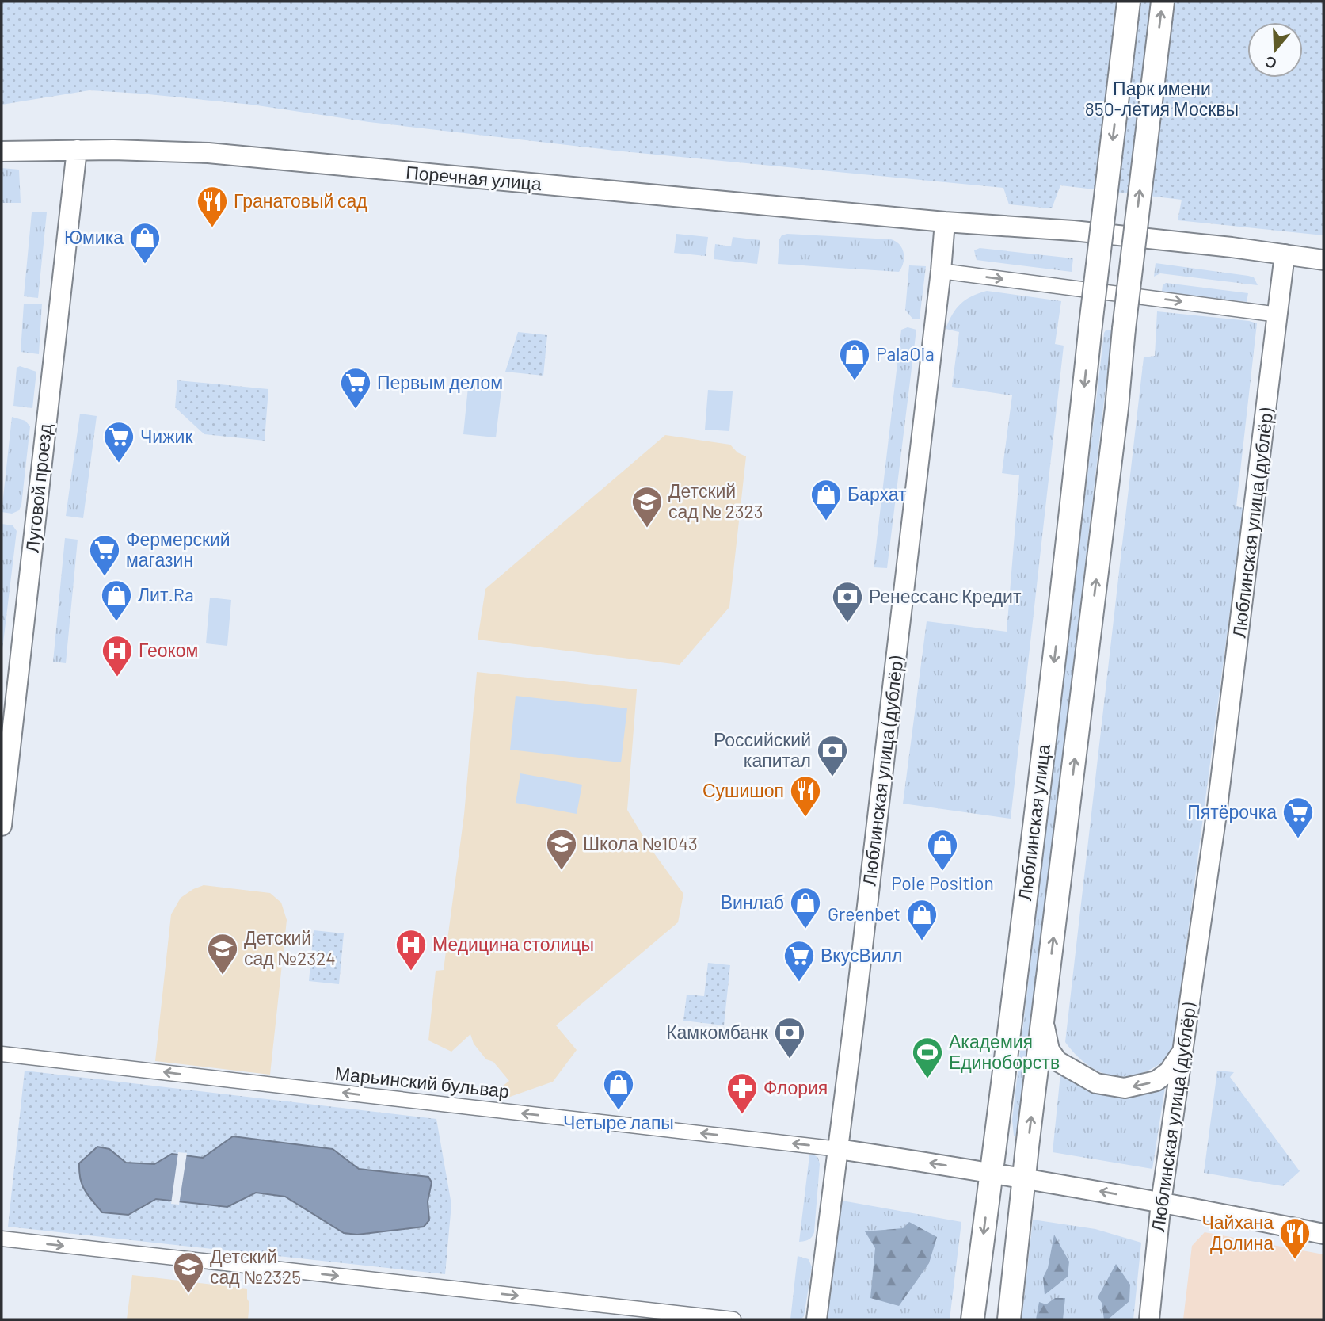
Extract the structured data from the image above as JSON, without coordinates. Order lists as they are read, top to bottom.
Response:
{
  "streets": {
    "main road": ["Люблинская улица"],
    "street": [
      "Поречная улица",
      "Луговой проезд",
      "Люблинская улица (дублёр)",
      "Марьинский бульвар"
    ]
  },
  "crossings": [
    ["Поречная улица", "Луговой проезд"],
    ["Поречная улица", "Люблинская улица (дублёр)"],
    ["Люблинская улица (дублёр)", "Марьинский бульвар"]
  ],
  "one_way": ["Марьинский бульвар"],
  "parks": ["Парк имени 850-летия Москвы"],
  "places": {
    "restaurant": ["Гранатовый сад", "Сушишоп", "Чайхана Долина"],
    "shop": [
      "Юмика",
      "PalaOla",
      "Бархат",
      "Лит.Ra",
      "Pole Position",
      "Винлаб",
      "Greenbet",
      "Четыре лапы"
    ],
    "supermarket": [
      "Первым делом",
      "Чижик",
      "Фермерский магазин",
      "Пятёрочка",
      "ВкусВилл"
    ],
    "school or university": [
      "Детский сад № 2323",
      "Школа №1043",
      "Детский сад №2324",
      "Детский сад №2325"
    ],
    "bank": ["Ренессанс Кредит", "Российский капитал", "Камкомбанк"],
    "hospital": ["Геоком", "Медицина столицы"],
    "sports": ["Академия Единоборств"],
    "pharmacy": ["Флория"]
  },
  "north": "bottom"
}
